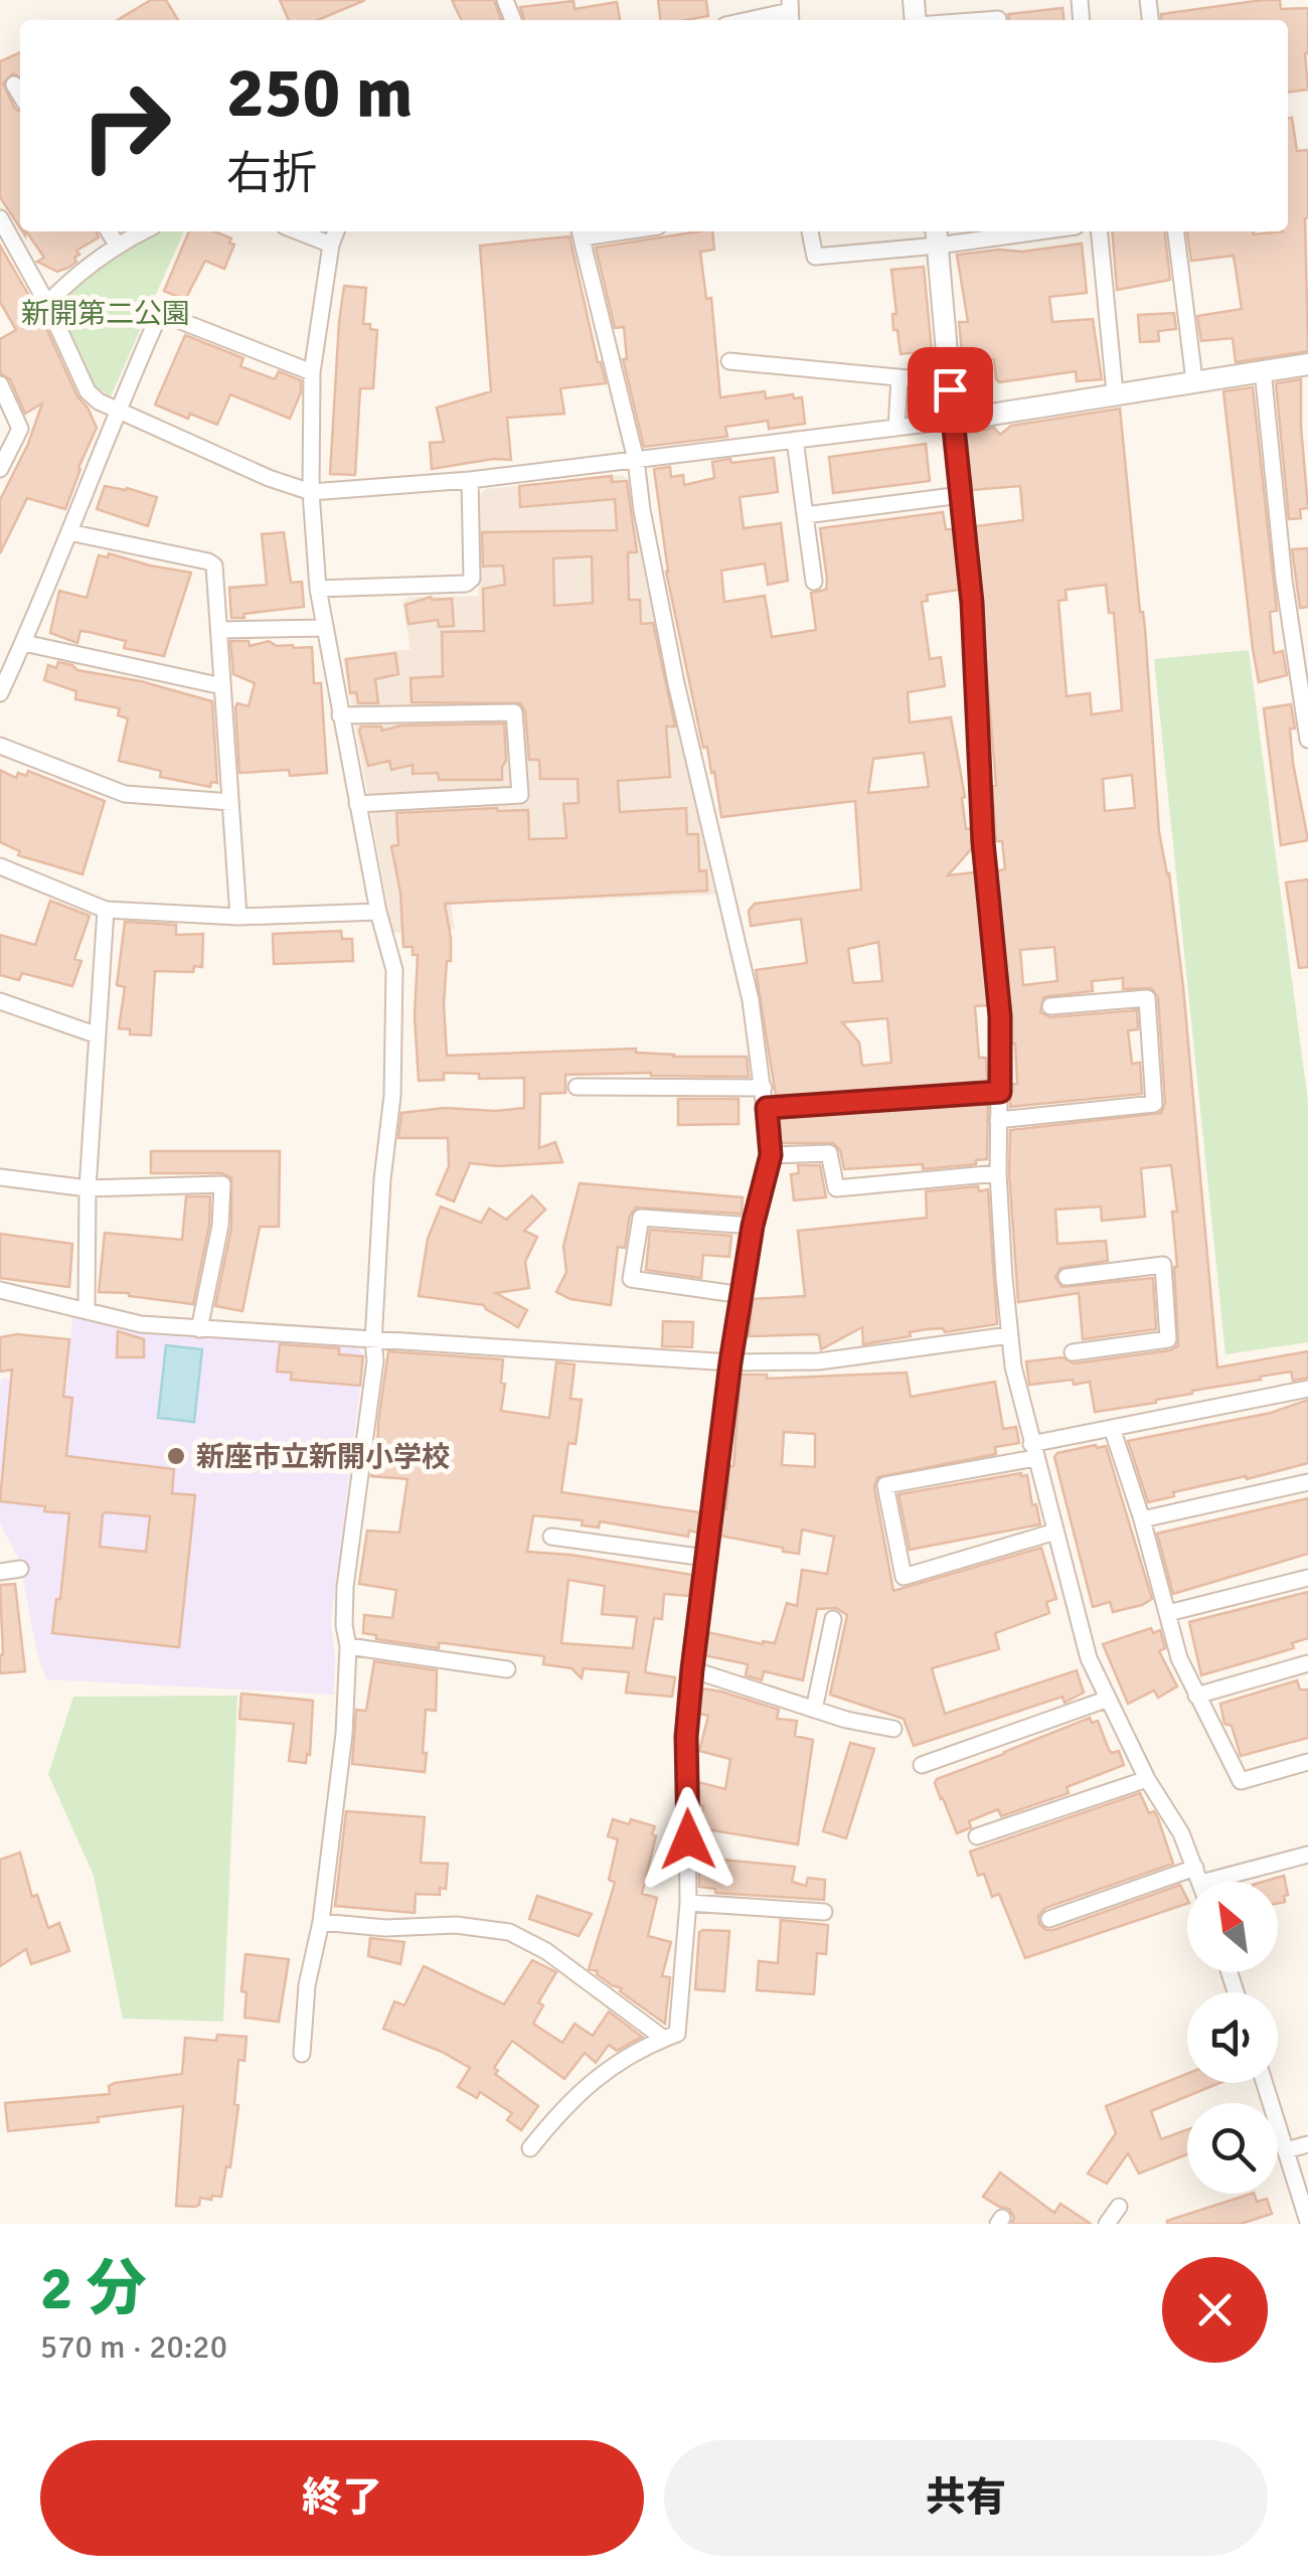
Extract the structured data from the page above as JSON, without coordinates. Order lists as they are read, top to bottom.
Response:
{
  "parks": ["新開第二公園"],
  "places": ["新座市立新開小学校"],
  "north": "top left",
  "page": {
    "turn": ["250 m", "右折"],
    "heading": ["2 分", "570 m · 20:20"],
    "buttons": ["終了", "共有"]
  }
}
